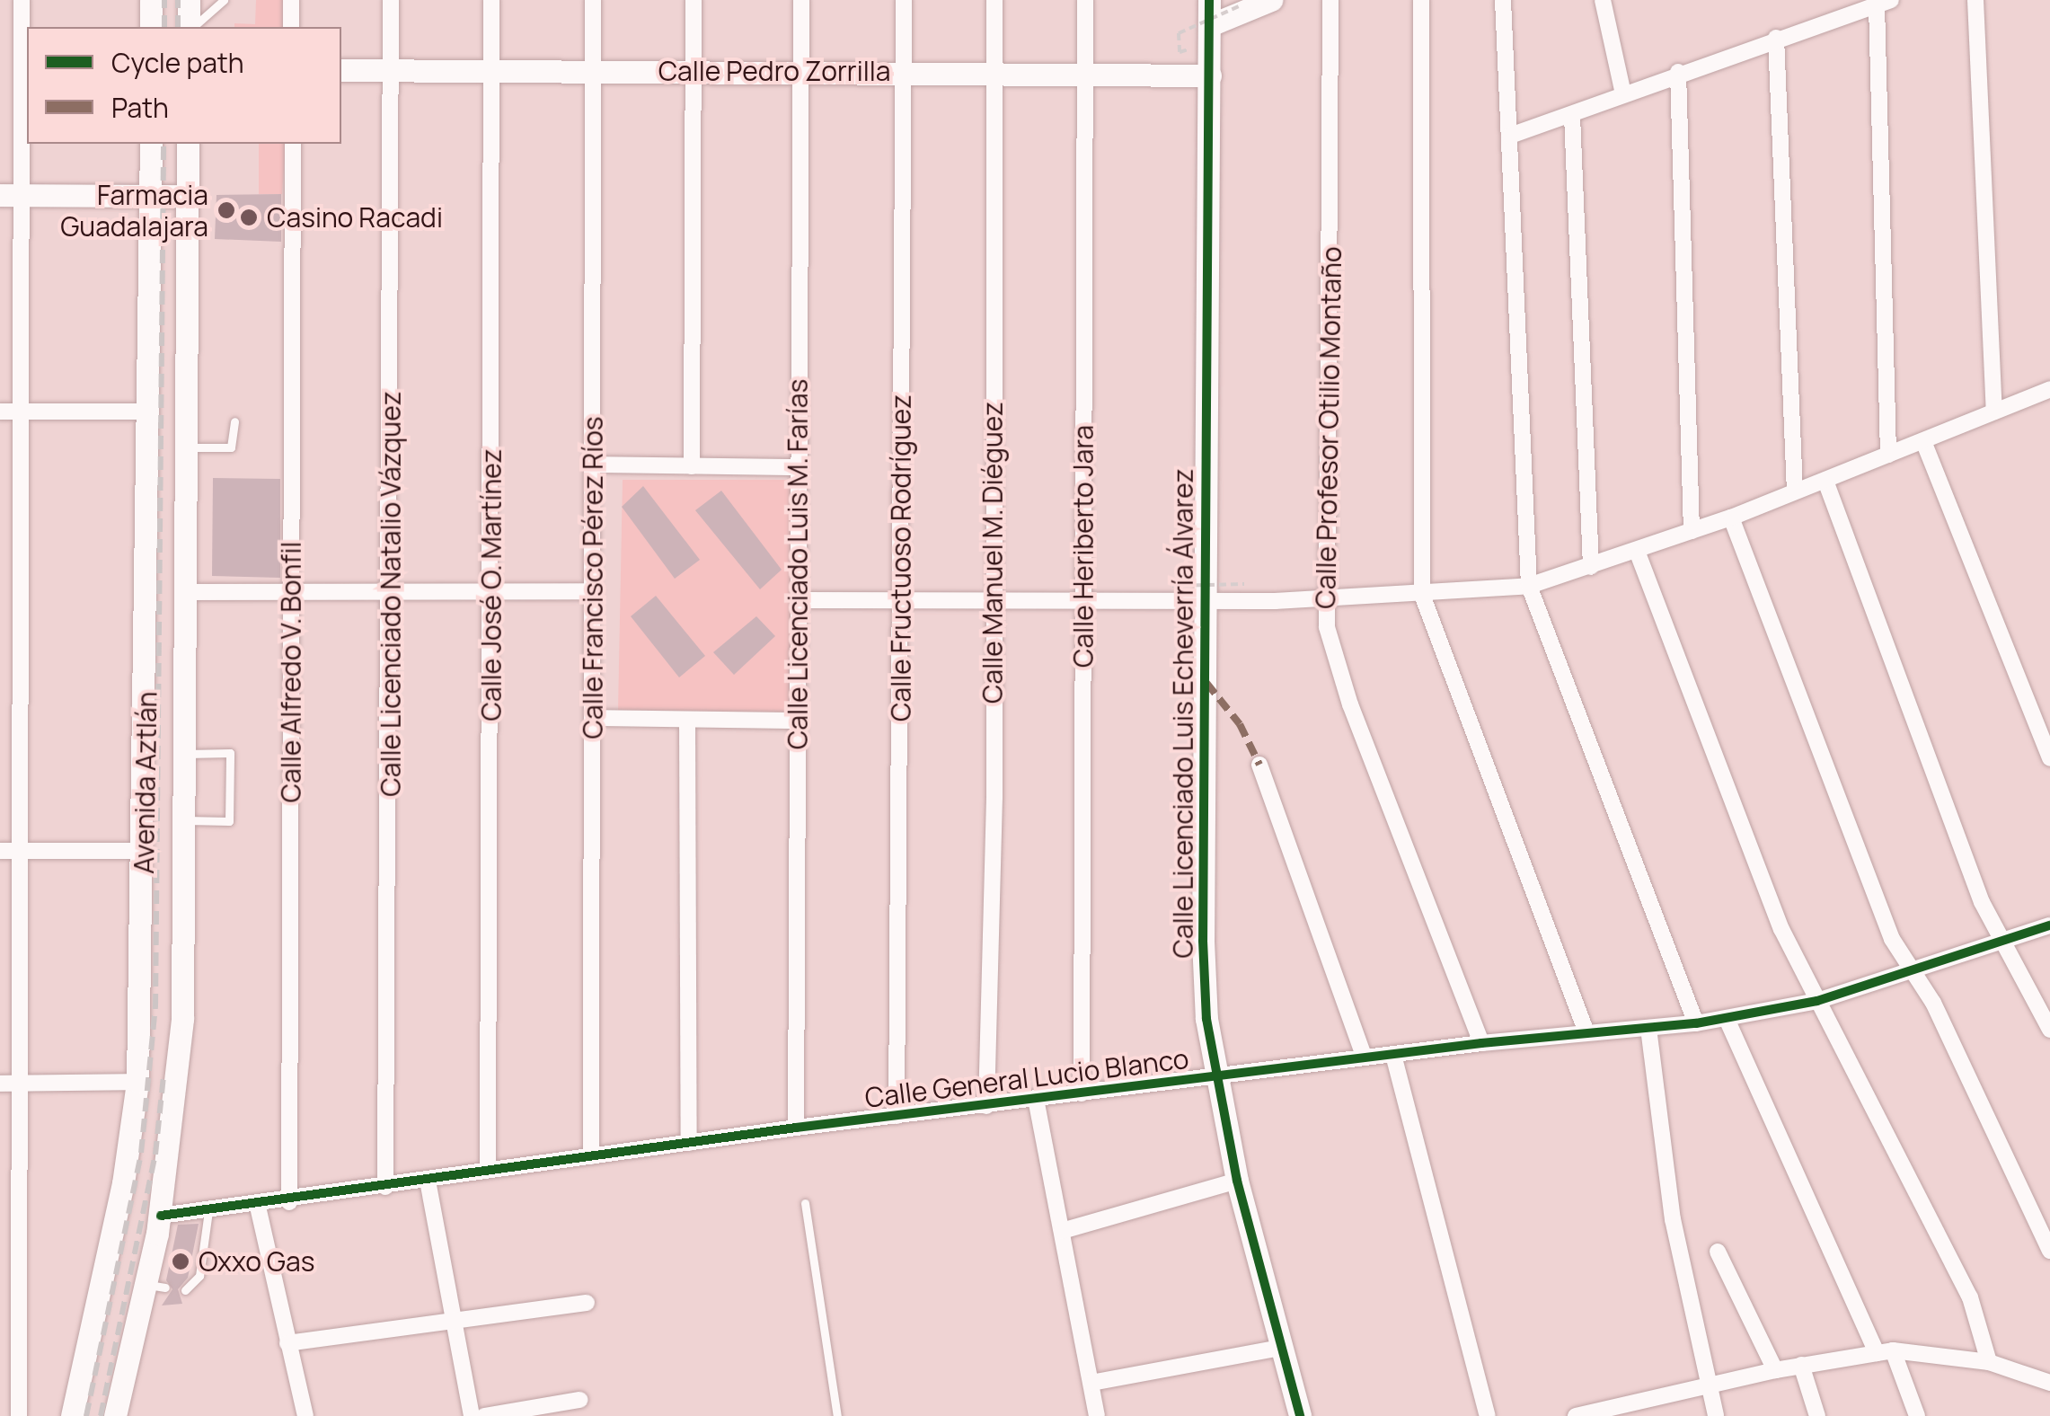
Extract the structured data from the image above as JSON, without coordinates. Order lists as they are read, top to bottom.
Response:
{
  "streets": {
    "main road": ["Calle Pedro Zorrilla", "Calle Licenciado Luis Echeverría Álvarez", "Avenida Aztlán"],
    "street": [
      "Calle Profesor Otilio Montaño",
      "Calle Heriberto Jara",
      "Calle Manuel M. Diéguez",
      "Calle Fructuoso Rodríguez",
      "Calle Licenciado Luis M. Farías",
      "Calle Francisco Pérez Ríos",
      "Calle José O. Martínez",
      "Calle Licenciado Natalio Vázquez",
      "Calle Alfredo V. Bonfil",
      "Calle General Lucio Blanco"
    ]
  },
  "crossings": [
    ["Calle Pedro Zorrilla", "Calle Heriberto Jara"],
    ["Calle Pedro Zorrilla", "Calle Manuel M. Diéguez"],
    ["Calle Pedro Zorrilla", "Calle Fructuoso Rodríguez"],
    ["Calle Pedro Zorrilla", "Calle Licenciado Luis M. Farías"],
    ["Calle Pedro Zorrilla", "Calle Francisco Pérez Ríos"],
    ["Calle Pedro Zorrilla", "Calle José O. Martínez"],
    ["Calle Pedro Zorrilla", "Calle Licenciado Natalio Vázquez"],
    ["Calle Pedro Zorrilla", "Calle Licenciado Luis Echeverría Álvarez"],
    ["Calle Profesor Otilio Montaño", "Calle General Lucio Blanco"],
    ["Calle Heriberto Jara", "Calle General Lucio Blanco"],
    ["Calle Manuel M. Diéguez", "Calle General Lucio Blanco"],
    ["Calle Fructuoso Rodríguez", "Calle General Lucio Blanco"],
    ["Calle Licenciado Luis M. Farías", "Calle General Lucio Blanco"],
    ["Calle Francisco Pérez Ríos", "Calle General Lucio Blanco"],
    ["Calle José O. Martínez", "Calle General Lucio Blanco"],
    ["Calle Licenciado Natalio Vázquez", "Calle General Lucio Blanco"],
    ["Calle Alfredo V. Bonfil", "Calle General Lucio Blanco"],
    ["Calle Licenciado Luis Echeverría Álvarez", "Calle General Lucio Blanco"],
    ["Avenida Aztlán", "Calle General Lucio Blanco"]
  ],
  "places": ["Farmacia Guadalajara", "Casino Racadi", "Oxxo Gas"],
  "legend": ["Cycle path", "Path"]
}
